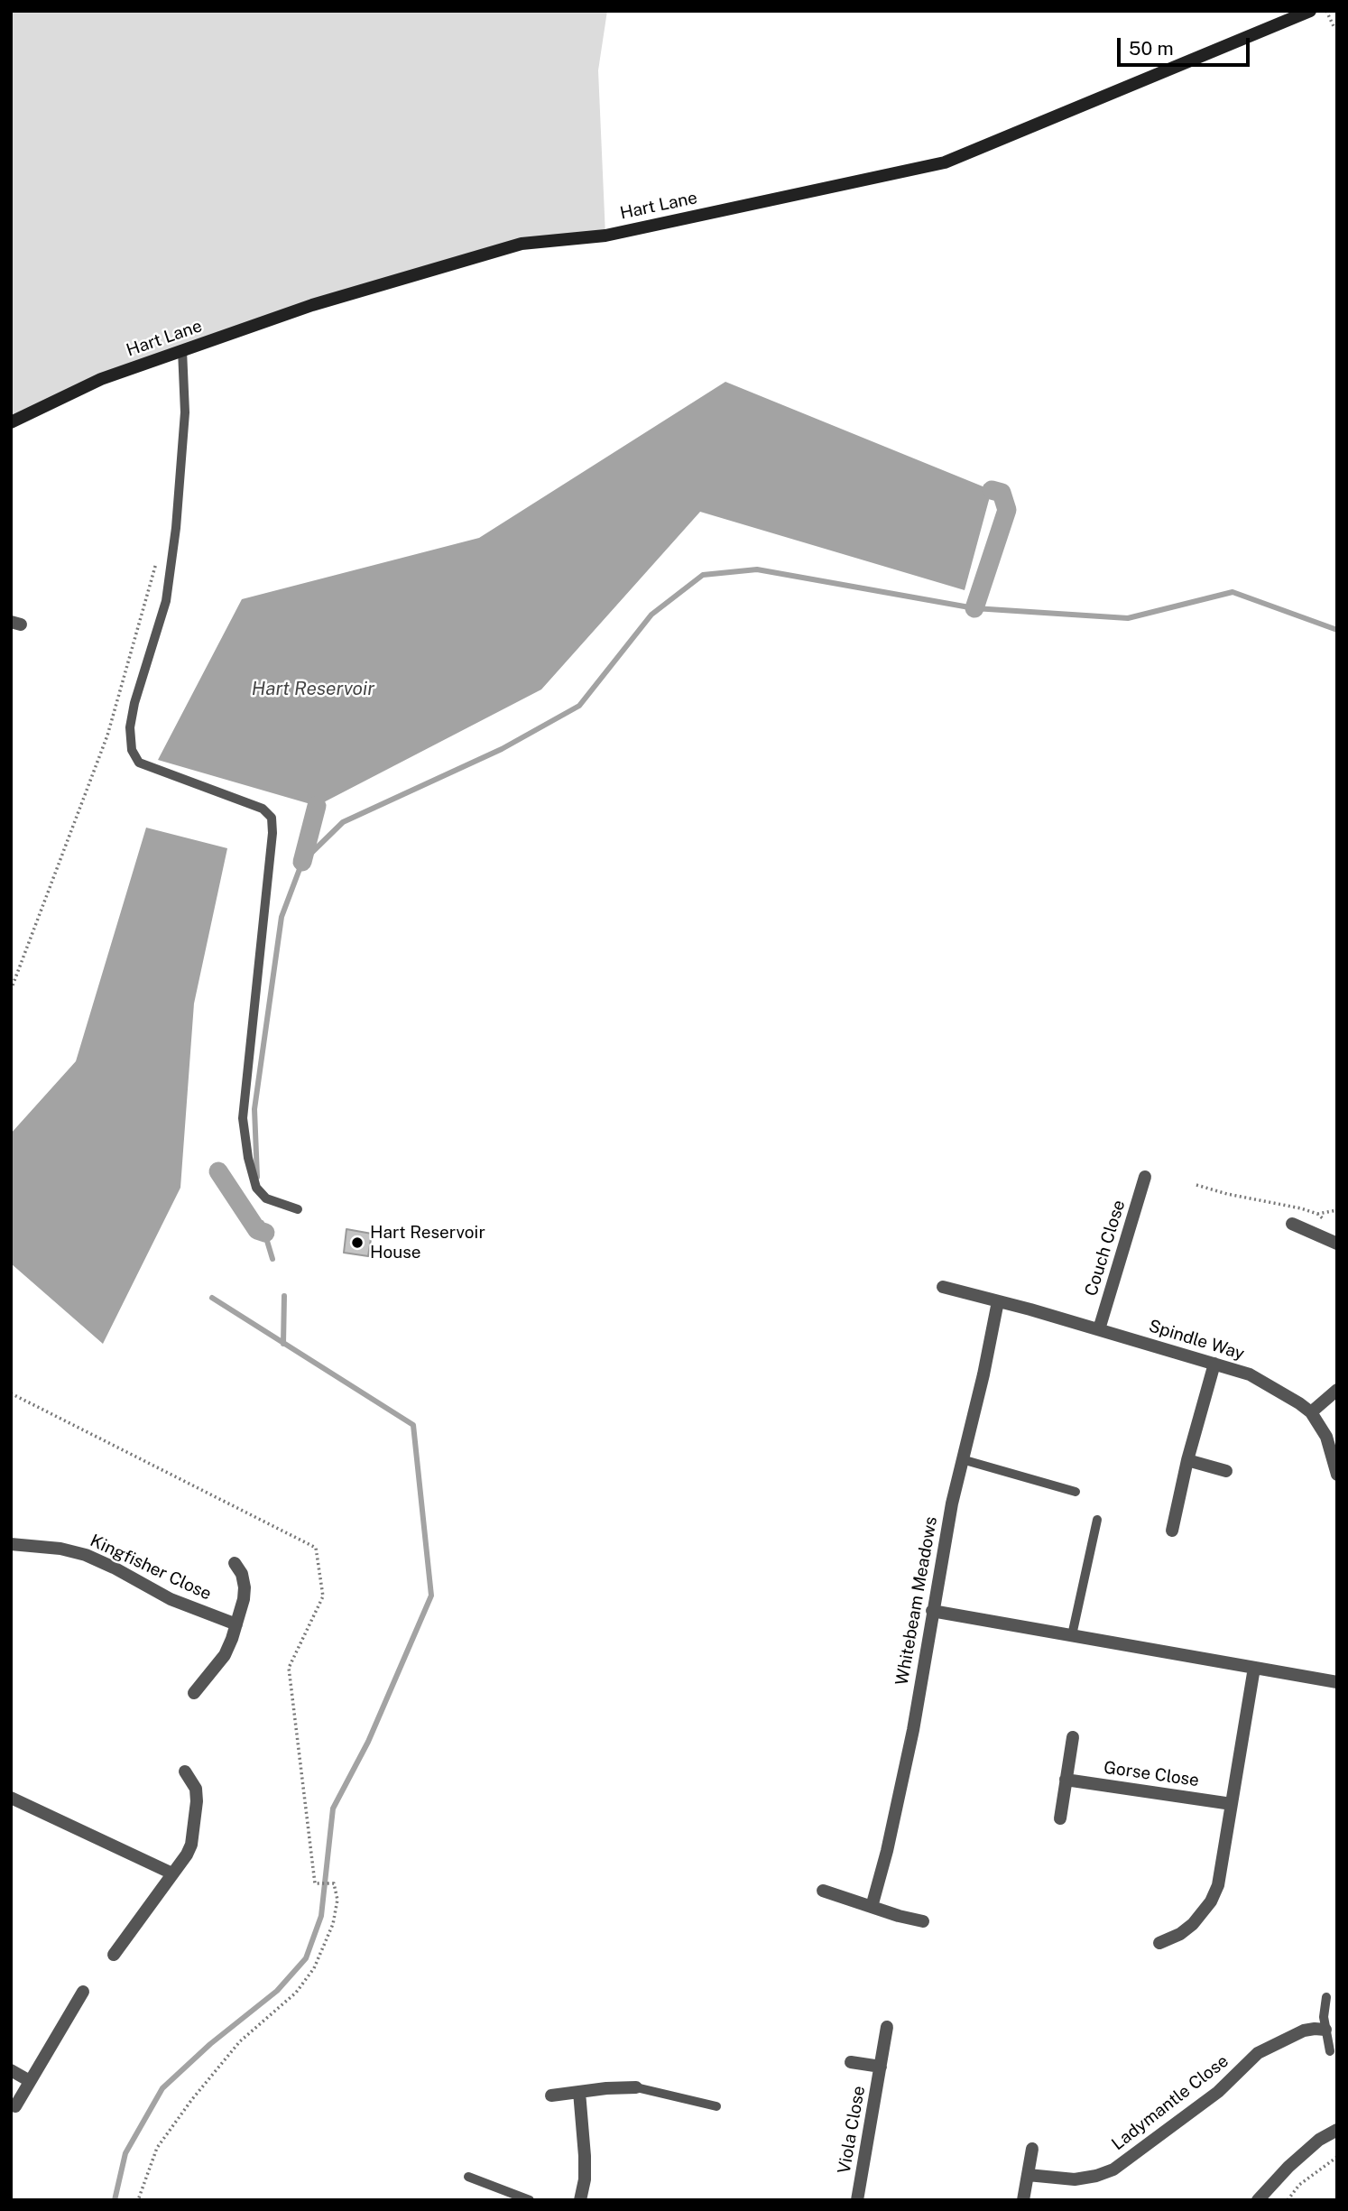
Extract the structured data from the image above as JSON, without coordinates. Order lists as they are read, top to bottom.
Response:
{
  "streets": {
    "street": [
      "Hart Lane",
      "Couch Close",
      "Spindle Way",
      "Kingfisher Close",
      "Whitebeam Meadows",
      "Gorse Close",
      "Ladymantle Close",
      "Viola Close"
    ]
  },
  "crossings": [
    ["Couch Close", "Spindle Way"],
    ["Spindle Way", "Whitebeam Meadows"]
  ],
  "water": ["Hart Reservoir"],
  "places": ["Hart Reservoir House"],
  "scale_bar": "50 m"
}
